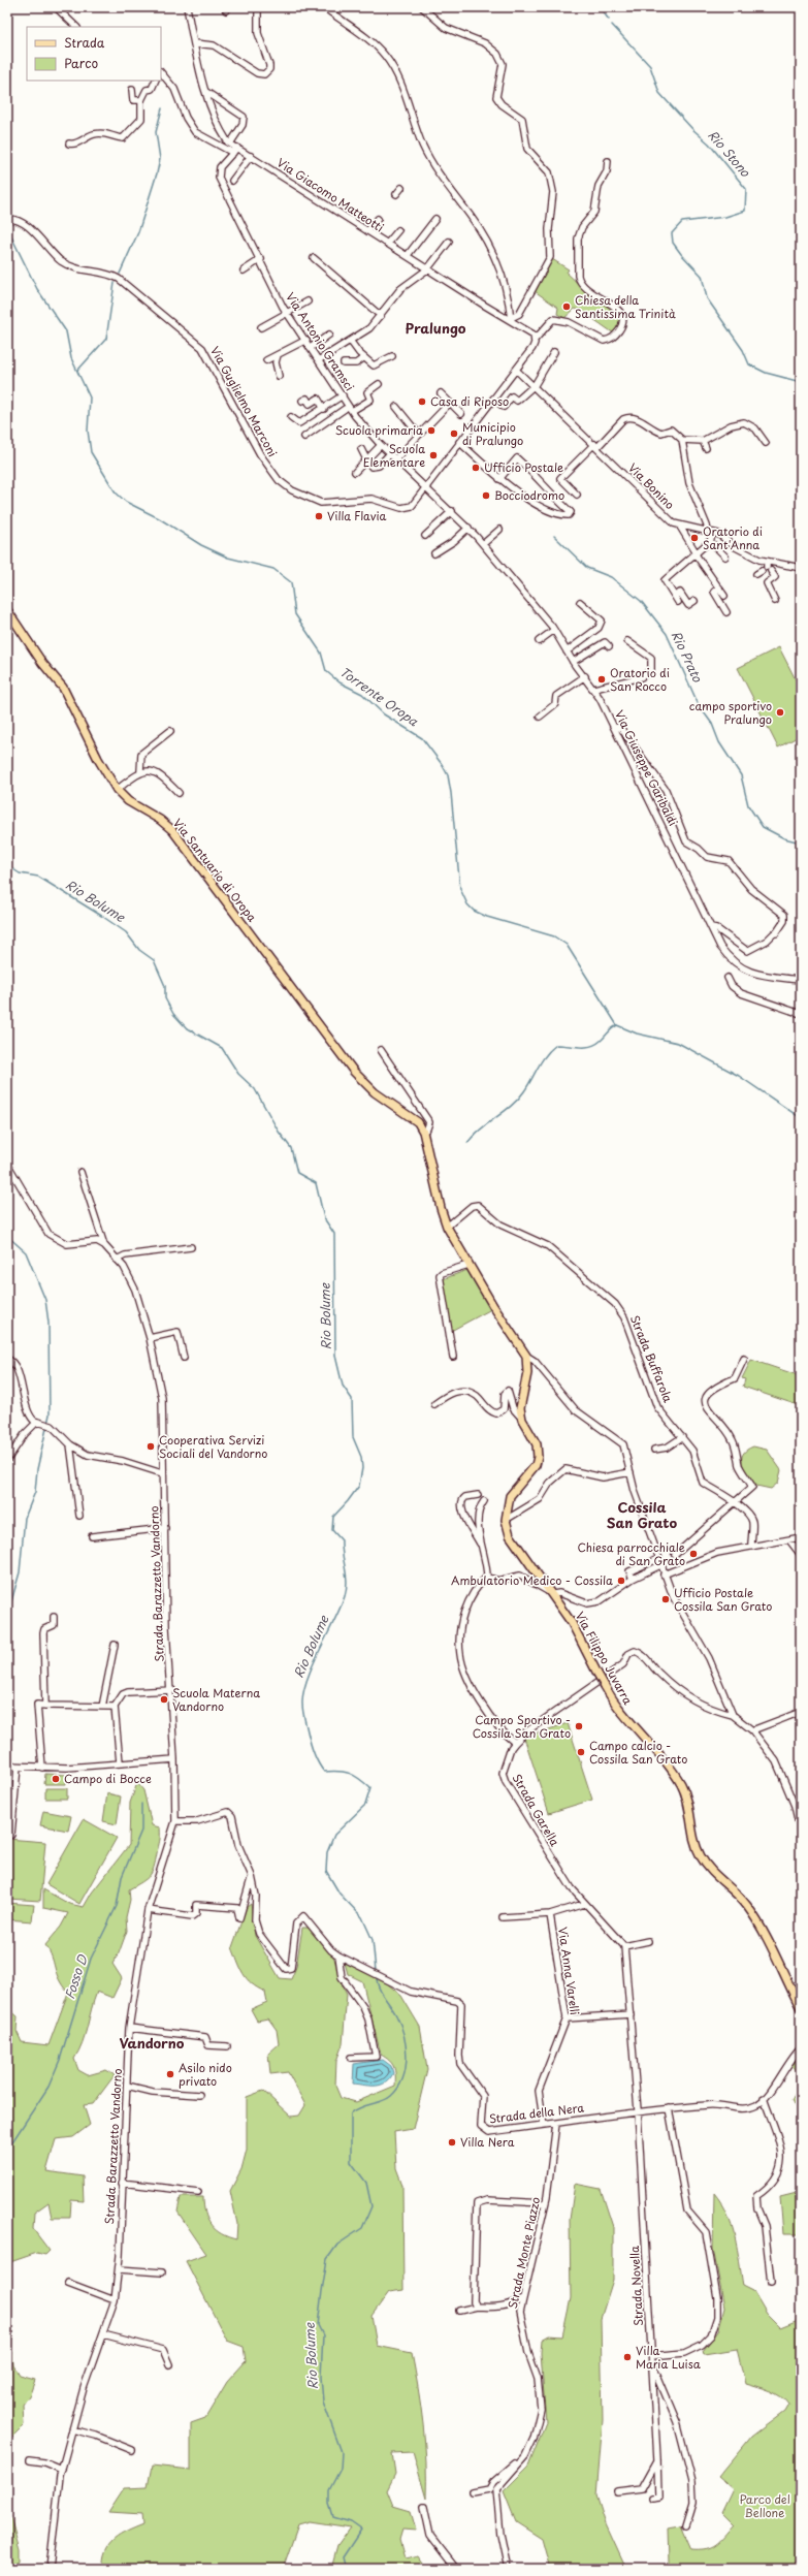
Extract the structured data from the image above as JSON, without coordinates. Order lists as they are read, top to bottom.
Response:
{
  "streets": {
    "main road": ["Via Santuario di Oropa", "Via Filippo Juvarra"],
    "street": [
      "Via Giacomo Matteotti",
      "Via Antonio Gramsci",
      "Via Guglielmo Marconi",
      "Via Bonino",
      "Via Giuseppe Garibaldi",
      "Strada Buffarola",
      "Strada Barazzetto Vandorno",
      "Strada Garella",
      "Via Anna Varelli",
      "Strada della Nera",
      "Strada Monte Piazzo",
      "Strada Novella"
    ]
  },
  "crossings": [
    ["Via Giacomo Matteotti", "Via Antonio Gramsci"],
    ["Via Antonio Gramsci", "Via Guglielmo Marconi"],
    ["Via Antonio Gramsci", "Via Giuseppe Garibaldi"],
    ["Via Guglielmo Marconi", "Via Giuseppe Garibaldi"],
    ["Via Santuario di Oropa", "Strada Buffarola"],
    ["Via Santuario di Oropa", "Via Filippo Juvarra"],
    ["Via Santuario di Oropa", "Strada Garella"],
    ["Strada Barazzetto Vandorno", "Strada della Nera"],
    ["Via Anna Varelli", "Strada della Nera"],
    ["Strada della Nera", "Strada Monte Piazzo"],
    ["Strada della Nera", "Strada Novella"]
  ],
  "districts": ["Pralungo", "Cossila San Grato", "Vandorno"],
  "water": [
    "Rio Stono",
    "Rio Prato",
    "Torrente Oropa",
    "Rio Bolume",
    "Fosso D"
  ],
  "parks": ["Parco del Bellone"],
  "places": [
    "Chiesa della Santissima Trinità",
    "Casa di Riposo",
    "Scuola primaria",
    "Municipio di Pralungo",
    "Scuola Elementare",
    "Ufficio Postale",
    "Bocciodromo",
    "Villa Flavia",
    "Oratorio di Sant'Anna",
    "Oratorio di San Rocco",
    "campo sportivo Pralungo",
    "Cooperativa Servizi Sociali del Vandorno",
    "Chiesa parrocchiale di San Grato",
    "Ambulatorio Medico - Cossila",
    "Ufficio Postale Cossila San Grato",
    "Scuola Materna Vandorno",
    "Campo Sportivo - Cossila San Grato",
    "Campo calcio - Cossila San Grato",
    "Campo di Bocce",
    "Asilo nido privato",
    "Villa Nera",
    "Villa Maria Luisa"
  ],
  "legend": ["Strada", "Parco"]
}
